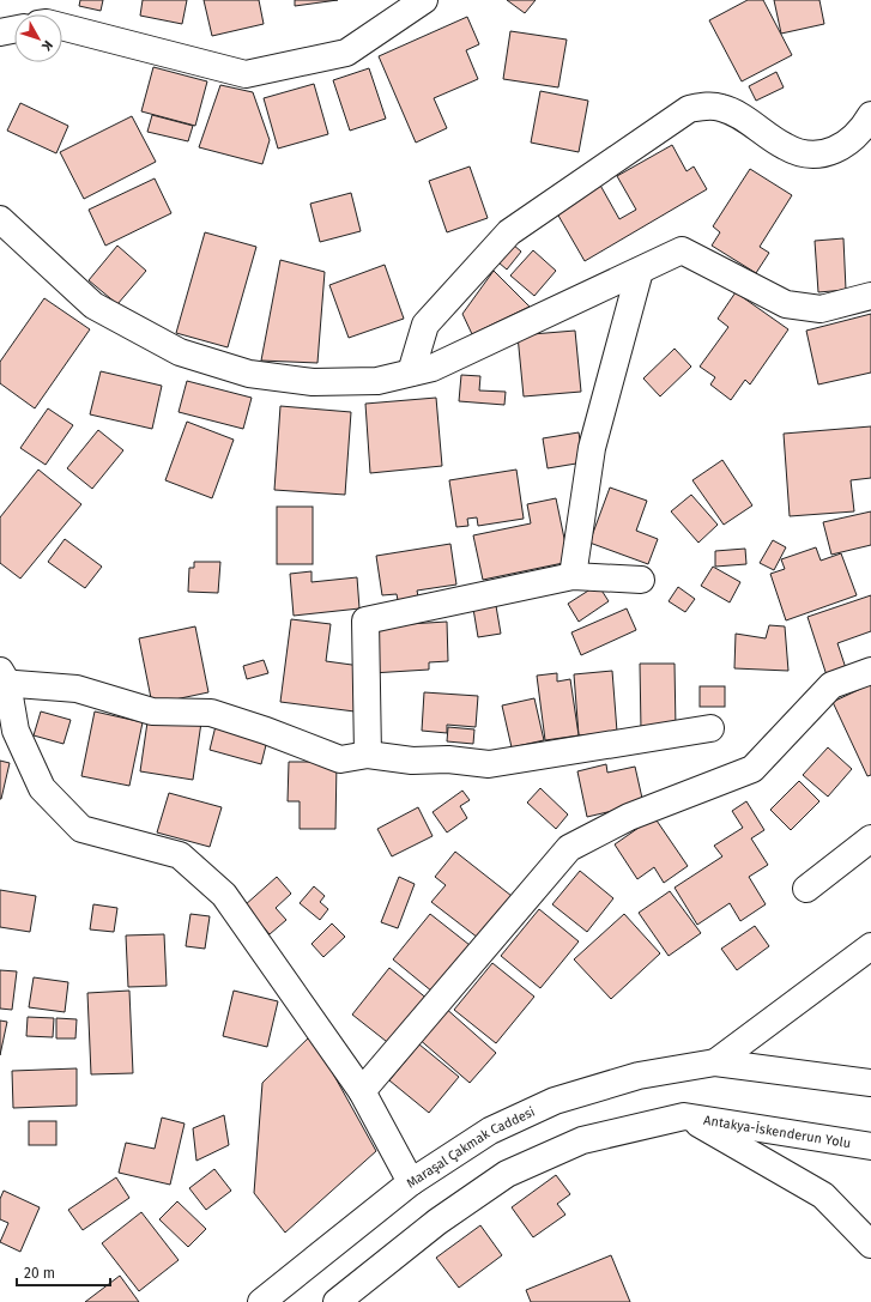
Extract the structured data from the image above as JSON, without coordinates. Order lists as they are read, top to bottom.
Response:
{
  "streets": {
    "main road": ["Antakya-İskenderun Yolu", "Maraşal Çakmak Caddesi"]
  },
  "scale_bar": "20 m",
  "north": "bottom right"
}
